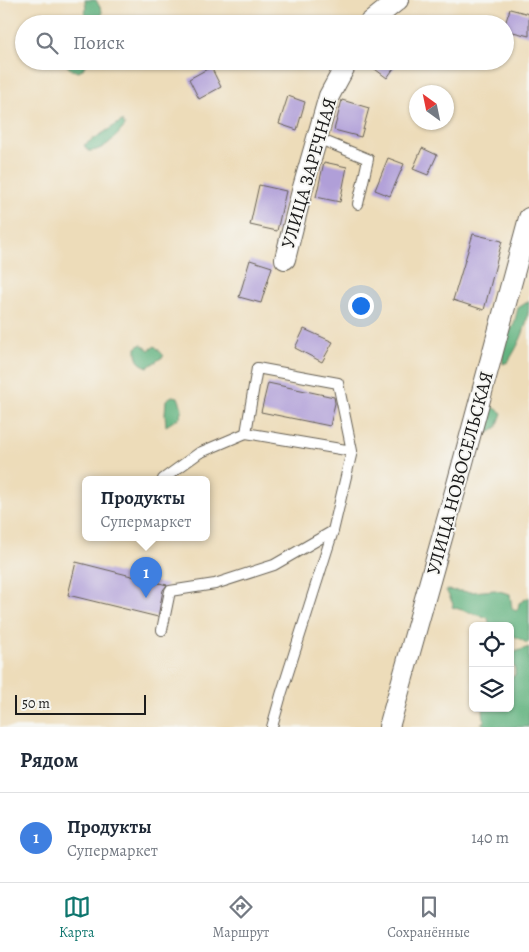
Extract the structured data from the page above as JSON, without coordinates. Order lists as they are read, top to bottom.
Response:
{
  "streets": {
    "street": ["УЛИЦА ЗАРЕЧНАЯ", "УЛИЦА НОВОСЕЛЬСКАЯ"]
  },
  "scale_bar": "50 m",
  "north": "top left",
  "page": {
    "search": "Поиск",
    "popup": ["Продукты", "Супермаркет"],
    "pins": "1",
    "scale": "50 m",
    "heading": "Рядом",
    "list": [
      {
        "mark": "1",
        "name": "Продукты",
        "note": "Супермаркет",
        "value": "140 m"
      }
    ],
    "nav": ["Карта", "Маршрут", "Сохранённые"]
  }
}
